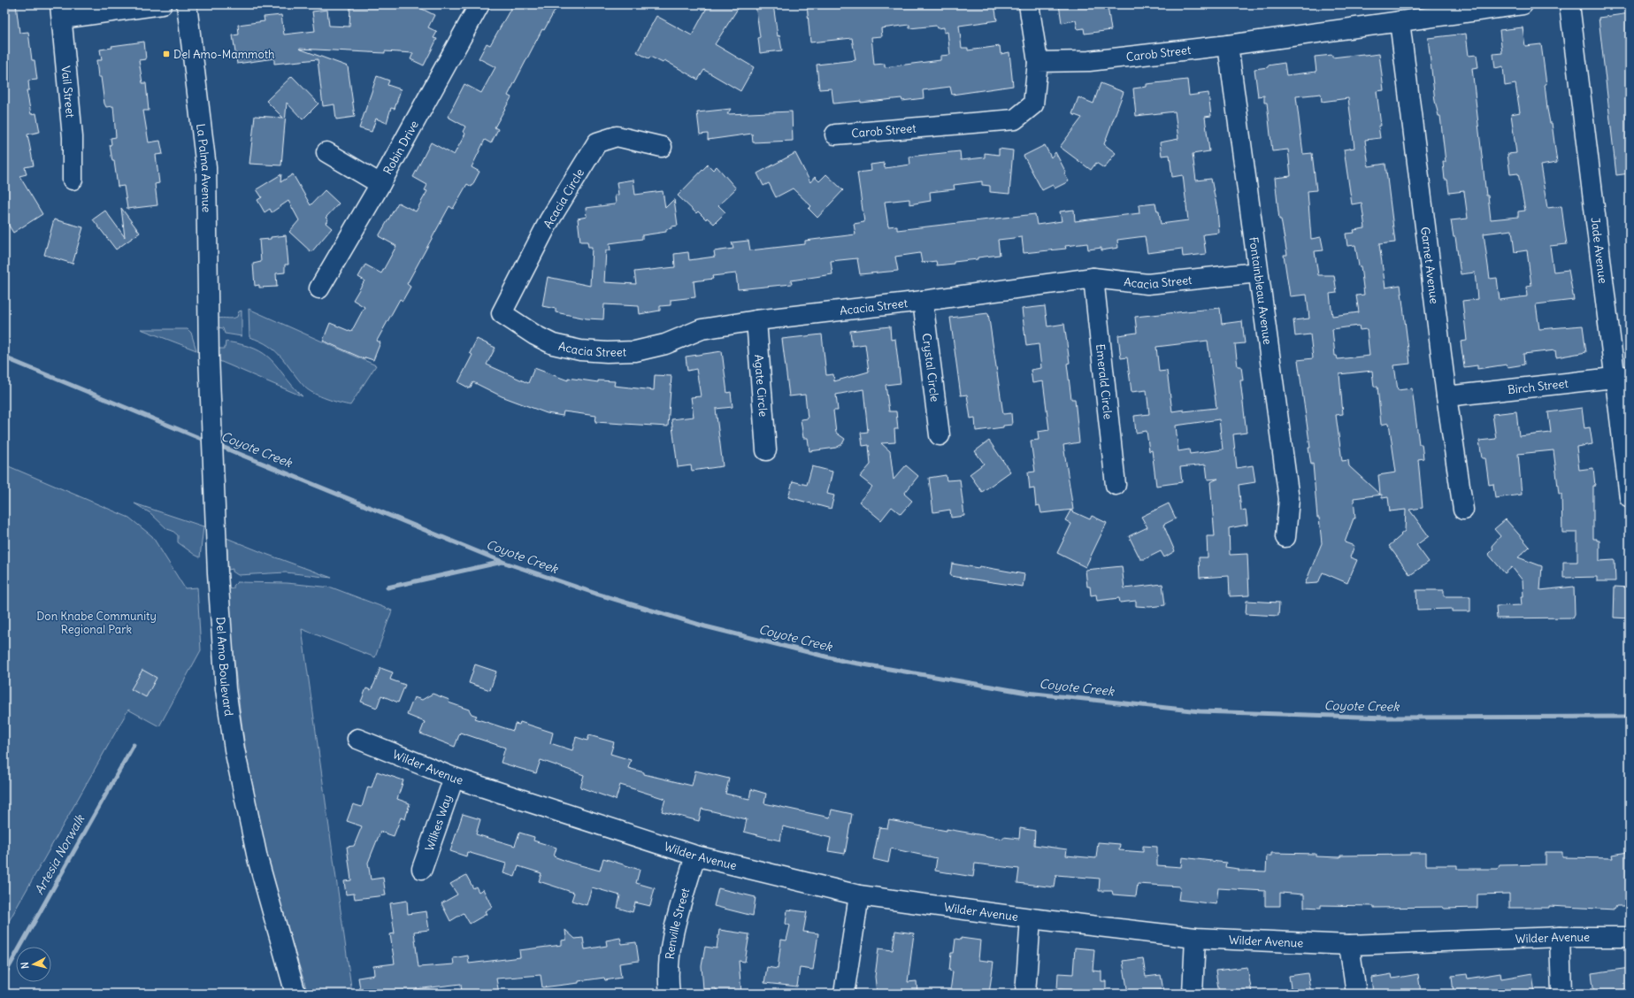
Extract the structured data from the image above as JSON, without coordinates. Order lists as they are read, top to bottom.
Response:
{
  "streets": {
    "street": [
      "Carob Street",
      "Vail Street",
      "Robin Drive",
      "La Palma Avenue",
      "Acacia Circle",
      "Jade Avenue",
      "Garnet Avenue",
      "Acacia Street",
      "Fontainbleau Avenue",
      "Crystal Circle",
      "Emerald Circle",
      "Agate Circle",
      "Birch Street",
      "Del Amo Boulevard",
      "Wilder Avenue",
      "Wilkes Way",
      "Renville Street"
    ]
  },
  "crossings": [
    ["Carob Street", "Garnet Avenue"],
    ["Carob Street", "Fontainbleau Avenue"],
    ["La Palma Avenue", "Del Amo Boulevard"],
    ["Acacia Circle", "Acacia Street"],
    ["Jade Avenue", "Birch Street"],
    ["Garnet Avenue", "Birch Street"],
    ["Acacia Street", "Fontainbleau Avenue"],
    ["Acacia Street", "Crystal Circle"],
    ["Acacia Street", "Emerald Circle"],
    ["Acacia Street", "Agate Circle"],
    ["Wilder Avenue", "Wilkes Way"],
    ["Wilder Avenue", "Renville Street"]
  ],
  "water": ["Coyote Creek", "Artesia Norwalk"],
  "parks": ["Don Knabe Community Regional Park"],
  "places": {
    "transit": ["Del Amo-Mammoth"]
  },
  "north": "left"
}
